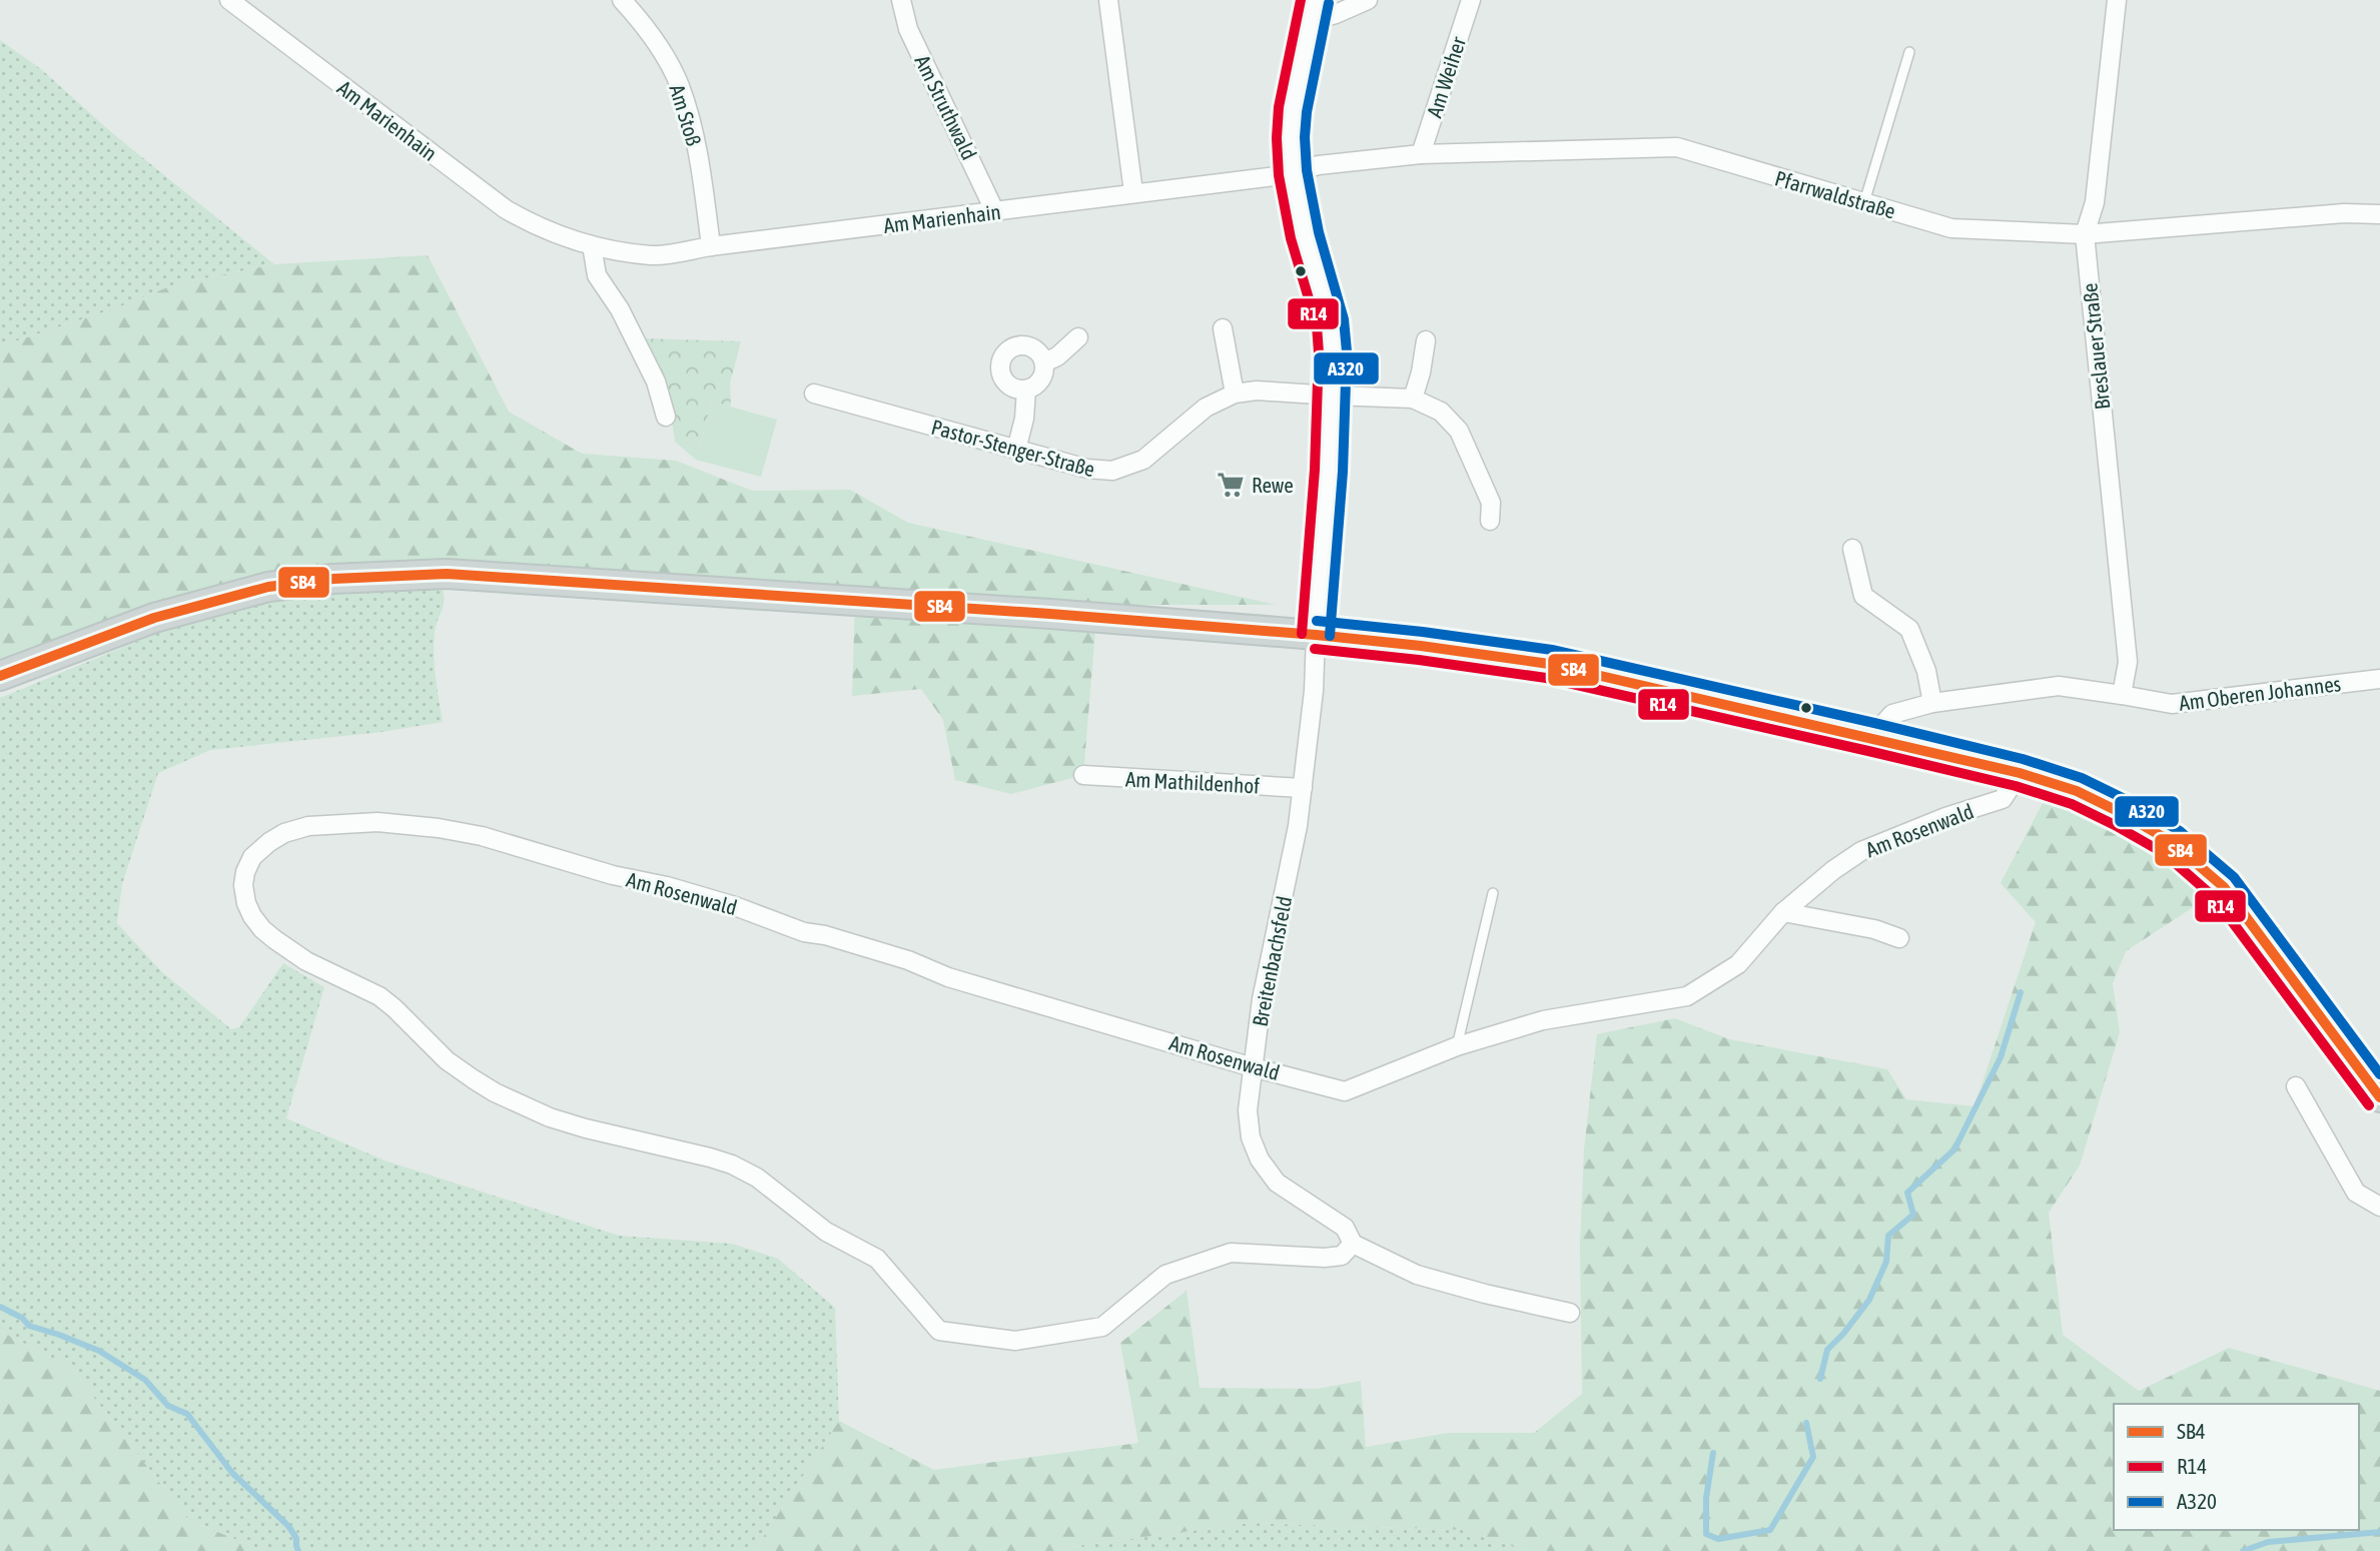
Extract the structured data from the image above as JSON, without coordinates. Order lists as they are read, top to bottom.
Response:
{
  "streets": {
    "street": [
      "Am Weiher",
      "Am Struthwald",
      "Am Stoß",
      "Am Marienhain",
      "Pfarrwaldstraße",
      "Breslauer Straße",
      "Pastor-Stenger-Straße",
      "Am Oberen Johannes",
      "Am Mathildenhof",
      "Am Rosenwald",
      "Breitenbachsfeld"
    ]
  },
  "crossings": [
    ["Am Weiher", "Pfarrwaldstraße"],
    ["Am Struthwald", "Am Marienhain"],
    ["Am Stoß", "Am Marienhain"],
    ["Am Marienhain", "Pfarrwaldstraße"],
    ["Pfarrwaldstraße", "Breslauer Straße"],
    ["Breslauer Straße", "Am Oberen Johannes"],
    ["Am Mathildenhof", "Breitenbachsfeld"],
    ["Am Rosenwald", "Breitenbachsfeld"]
  ],
  "places": {
    "supermarket": ["Rewe"]
  },
  "lines": ["transit line R14", "transit line A320", "transit line SB4"],
  "legend": ["SB4", "R14", "A320"]
}
